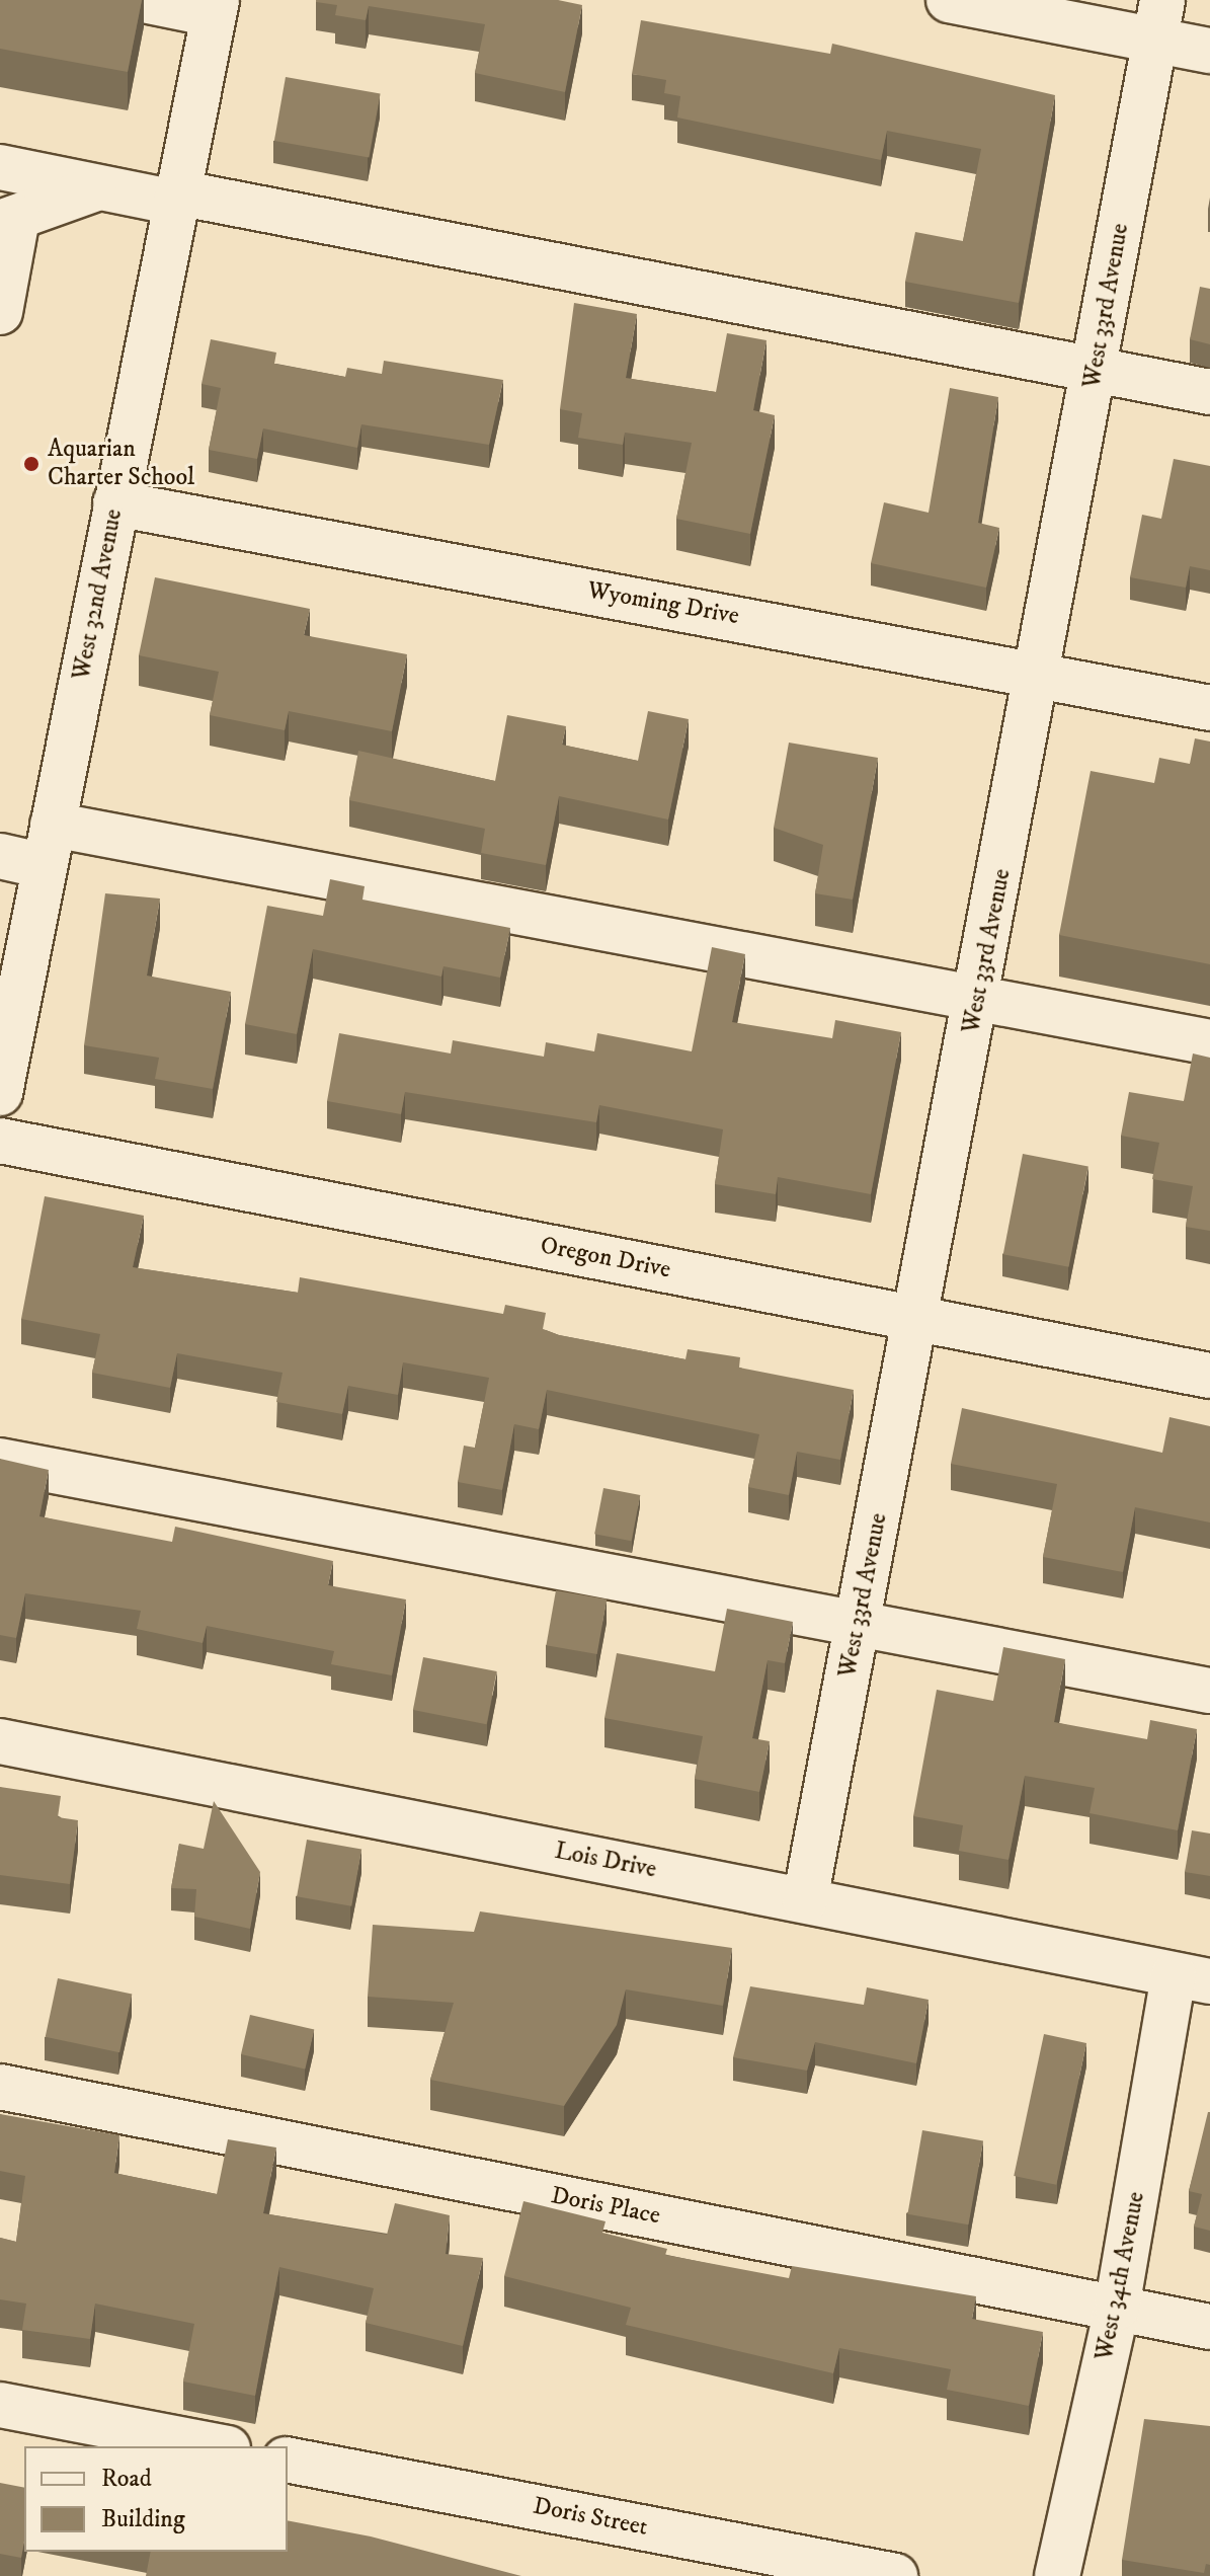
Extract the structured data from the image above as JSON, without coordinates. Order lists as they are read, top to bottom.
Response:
{
  "streets": {
    "street": [
      "West 33rd Avenue",
      "West 32nd Avenue",
      "Wyoming Drive",
      "Oregon Drive",
      "Lois Drive",
      "Doris Place",
      "West 34th Avenue",
      "Doris Street"
    ]
  },
  "crossings": [
    ["West 33rd Avenue", "Wyoming Drive"],
    ["West 33rd Avenue", "Oregon Drive"],
    ["West 33rd Avenue", "Lois Drive"],
    ["West 32nd Avenue", "Wyoming Drive"],
    ["Lois Drive", "West 34th Avenue"],
    ["Doris Place", "West 34th Avenue"]
  ],
  "places": ["Aquarian Charter School"],
  "legend": ["Road", "Building"]
}
